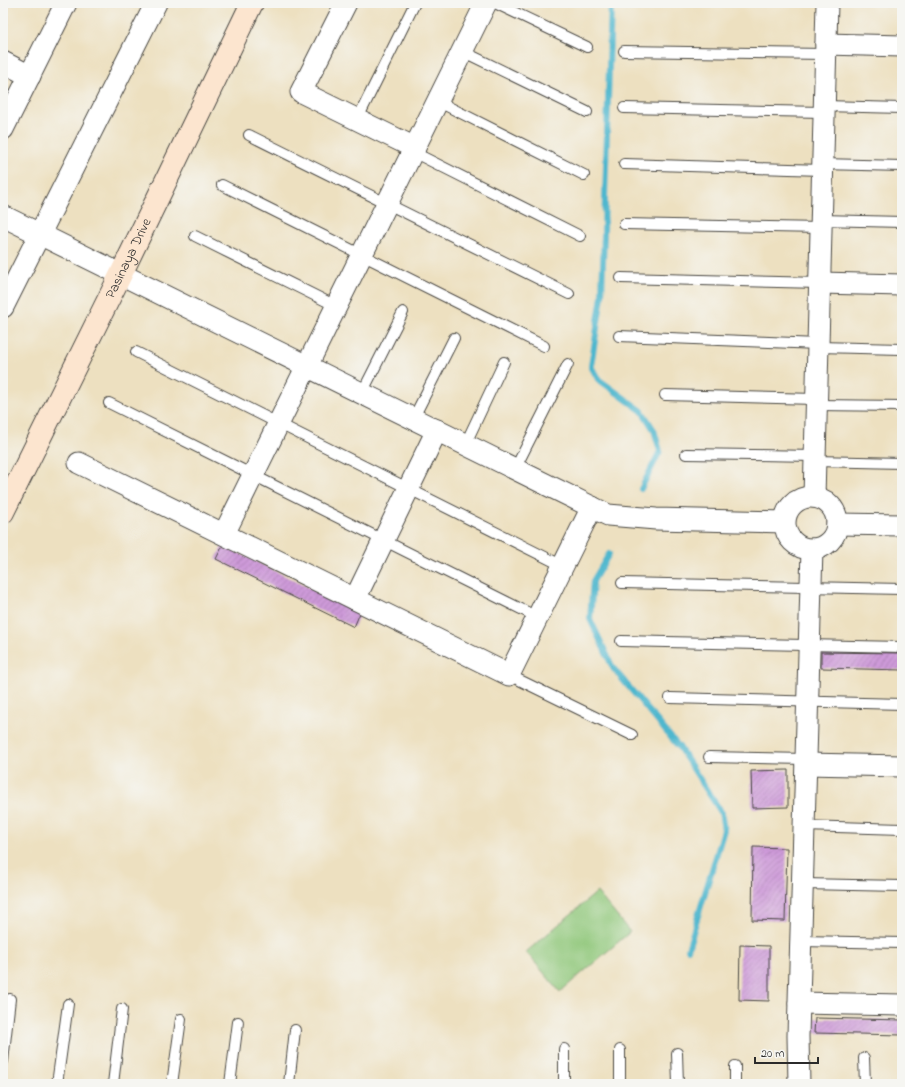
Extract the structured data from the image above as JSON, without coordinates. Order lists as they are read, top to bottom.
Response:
{
  "streets": {
    "street": ["Pasinaya Drive"]
  },
  "scale_bar": "20 m"
}
